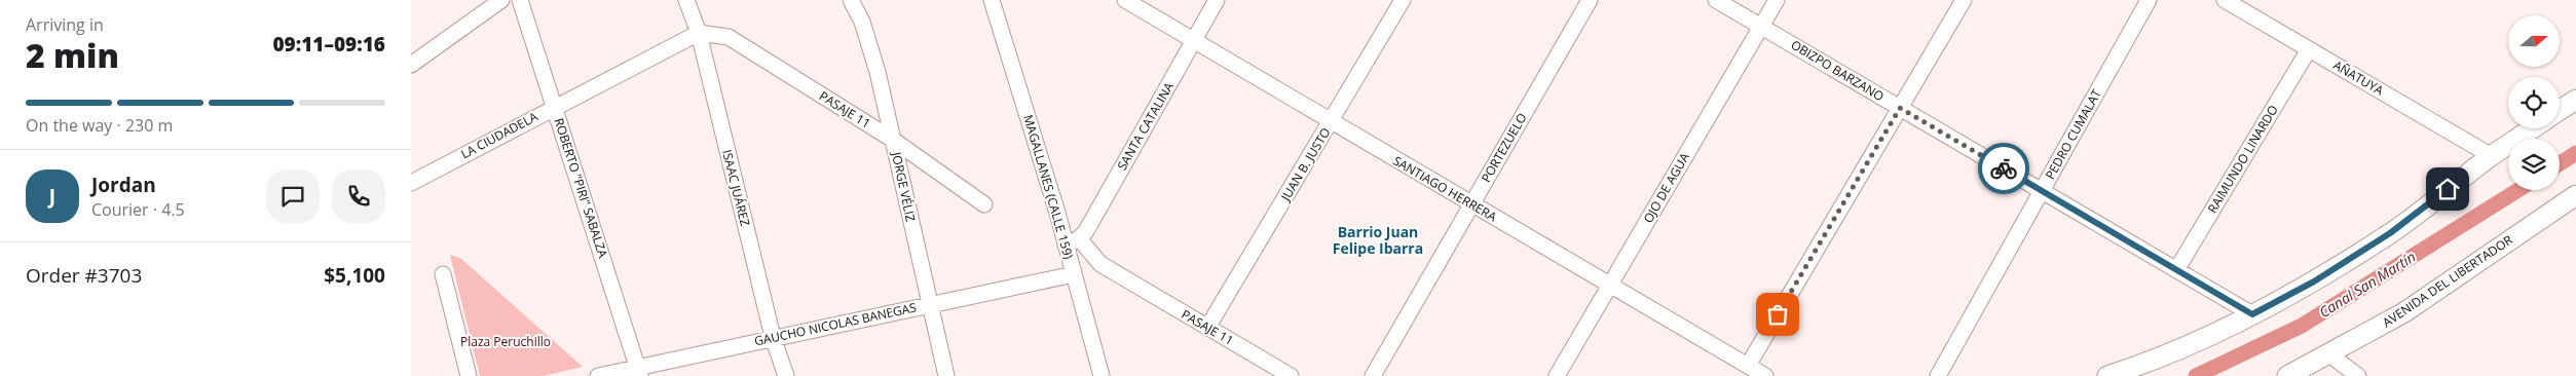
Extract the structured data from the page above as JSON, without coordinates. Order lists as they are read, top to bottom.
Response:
{
  "streets": {
    "street": [
      "OBIZPO BARZANO",
      "AÑATUYA",
      "PASAJE 11",
      "SANTA CATALINA",
      "PEDRO CUMALAT",
      "LA CIUDADELA",
      "PORTEZUELO",
      "RAIMUNDO LINARDO",
      "JUAN B. JUSTO",
      "JORGE VÉLIZ",
      "MAGALLANES (CALLE 159)",
      "ROBERTO \"PIRI\" SABALZA",
      "ISAAC JUÁREZ",
      "OJO DE AGUA",
      "SANTIAGO HERRERA",
      "AVENIDA DEL LIBERTADOR",
      "GAUCHO NICOLAS BANEGAS"
    ]
  },
  "crossings": [
    ["OBIZPO BARZANO", "PEDRO CUMALAT"],
    ["OBIZPO BARZANO", "RAIMUNDO LINARDO"],
    ["OBIZPO BARZANO", "OJO DE AGUA"],
    ["AÑATUYA", "RAIMUNDO LINARDO"],
    ["PASAJE 11", "SANTA CATALINA"],
    ["PASAJE 11", "LA CIUDADELA"],
    ["PASAJE 11", "JUAN B. JUSTO"],
    ["PASAJE 11", "JORGE VÉLIZ"],
    ["PASAJE 11", "MAGALLANES (CALLE 159)"],
    ["PASAJE 11", "ISAAC JUÁREZ"],
    ["SANTA CATALINA", "MAGALLANES (CALLE 159)"],
    ["SANTA CATALINA", "SANTIAGO HERRERA"],
    ["LA CIUDADELA", "ROBERTO \"PIRI\" SABALZA"],
    ["LA CIUDADELA", "ISAAC JUÁREZ"],
    ["PORTEZUELO", "SANTIAGO HERRERA"],
    ["JUAN B. JUSTO", "SANTIAGO HERRERA"],
    ["JORGE VÉLIZ", "GAUCHO NICOLAS BANEGAS"],
    ["MAGALLANES (CALLE 159)", "GAUCHO NICOLAS BANEGAS"],
    ["ROBERTO \"PIRI\" SABALZA", "GAUCHO NICOLAS BANEGAS"],
    ["ISAAC JUÁREZ", "GAUCHO NICOLAS BANEGAS"],
    ["OJO DE AGUA", "SANTIAGO HERRERA"]
  ],
  "districts": ["Barrio Juan Felipe Ibarra"],
  "water": ["Canal San Martín"],
  "parks": ["Plaza Peruchillo"],
  "north": "right",
  "page": {
    "heading": ["2 min", "Arriving in", "09:11–09:16"],
    "panel": [
      "Jordan",
      "Courier · 4.5",
      "Order #3703",
      "$5,100"
    ],
    "bar": "On the way · 230 m",
    "round": "J"
  }
}
